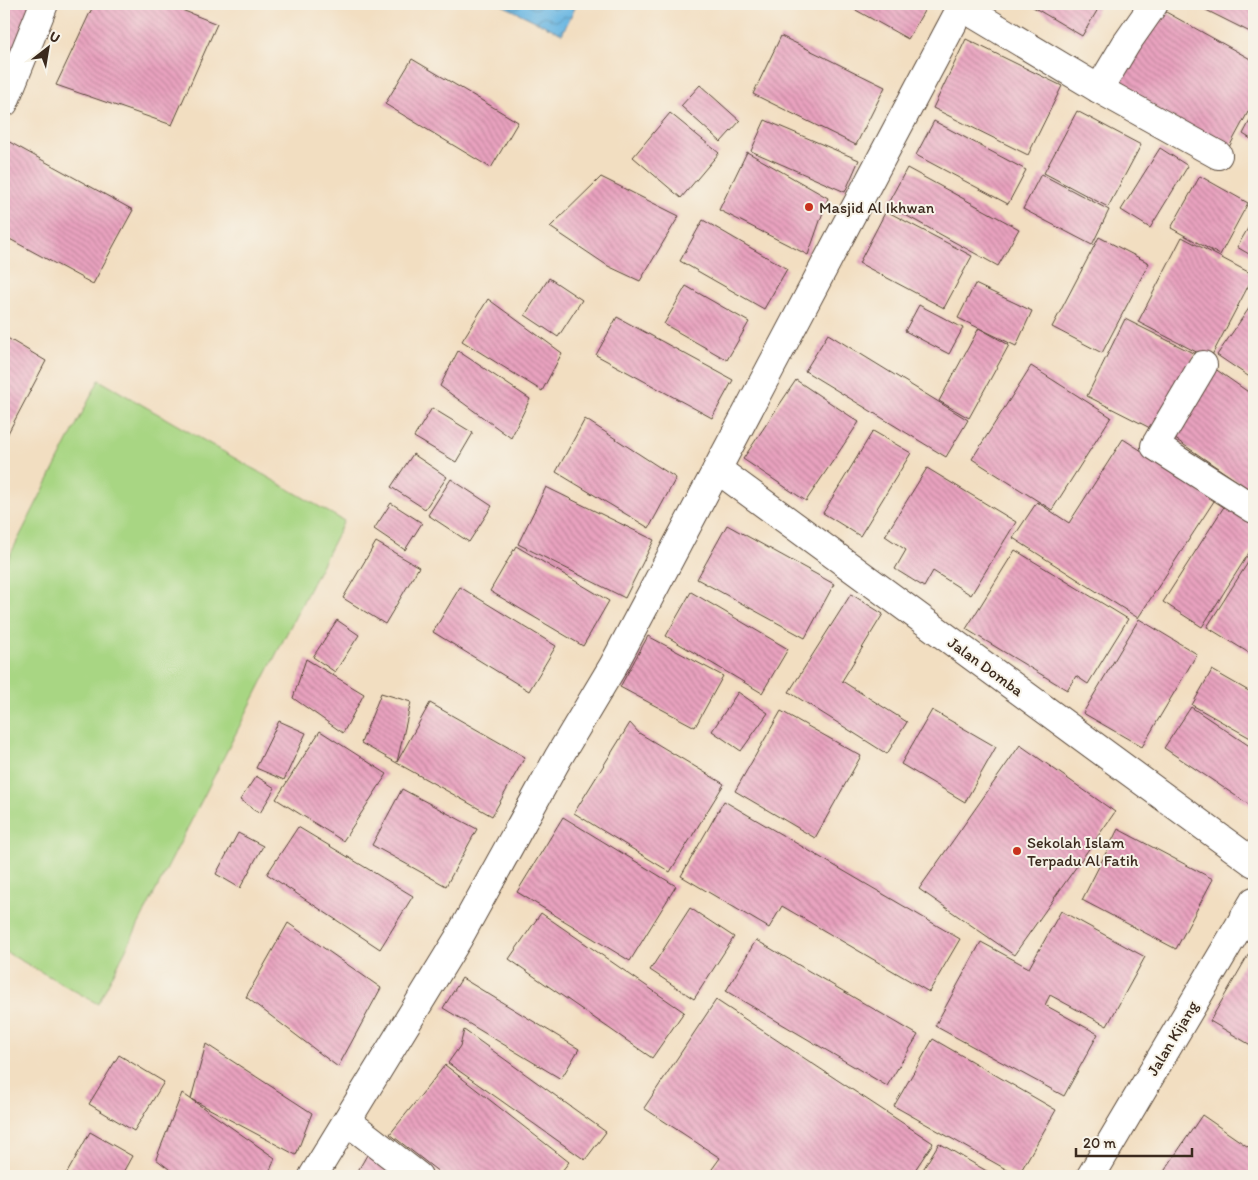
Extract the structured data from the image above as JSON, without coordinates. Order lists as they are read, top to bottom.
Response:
{
  "streets": {
    "street": ["Jalan Domba", "Jalan Kijang"]
  },
  "places": ["Masjid Al Ikhwan", "Sekolah Islam Terpadu Al Fatih"],
  "scale_bar": "20 m",
  "north": "top right"
}
